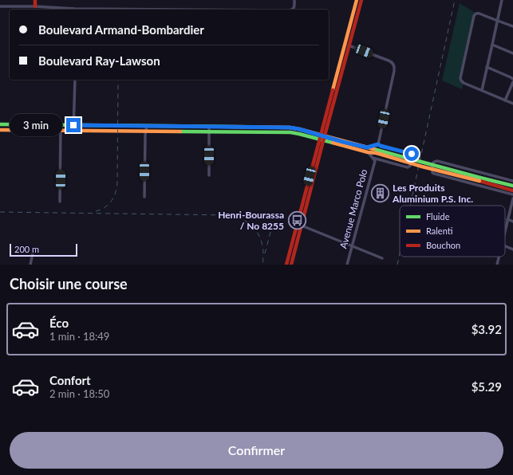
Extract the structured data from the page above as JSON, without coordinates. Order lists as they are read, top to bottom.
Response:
{
  "streets": {
    "street": ["Avenue Marco Polo"]
  },
  "places": {
    "building": ["Les Produits Aluminium P.S. Inc."],
    "bus stop": ["Henri-Bourassa / No 8255"]
  },
  "legend": ["Fluide", "Ralenti", "Bouchon"],
  "scale_bar": "200 m",
  "page": {
    "banner": ["Boulevard Armand-Bombardier", "Boulevard Ray-Lawson"],
    "bubble": "3 min",
    "scale": "200 m",
    "heading": "Choisir une course",
    "list": [
      {
        "name": "Éco",
        "note": "1 min · 18:49",
        "value": "$3.92"
      },
      {
        "name": "Confort",
        "note": "2 min · 18:50",
        "value": "$5.29"
      }
    ],
    "buttons": "Confirmer"
  }
}
